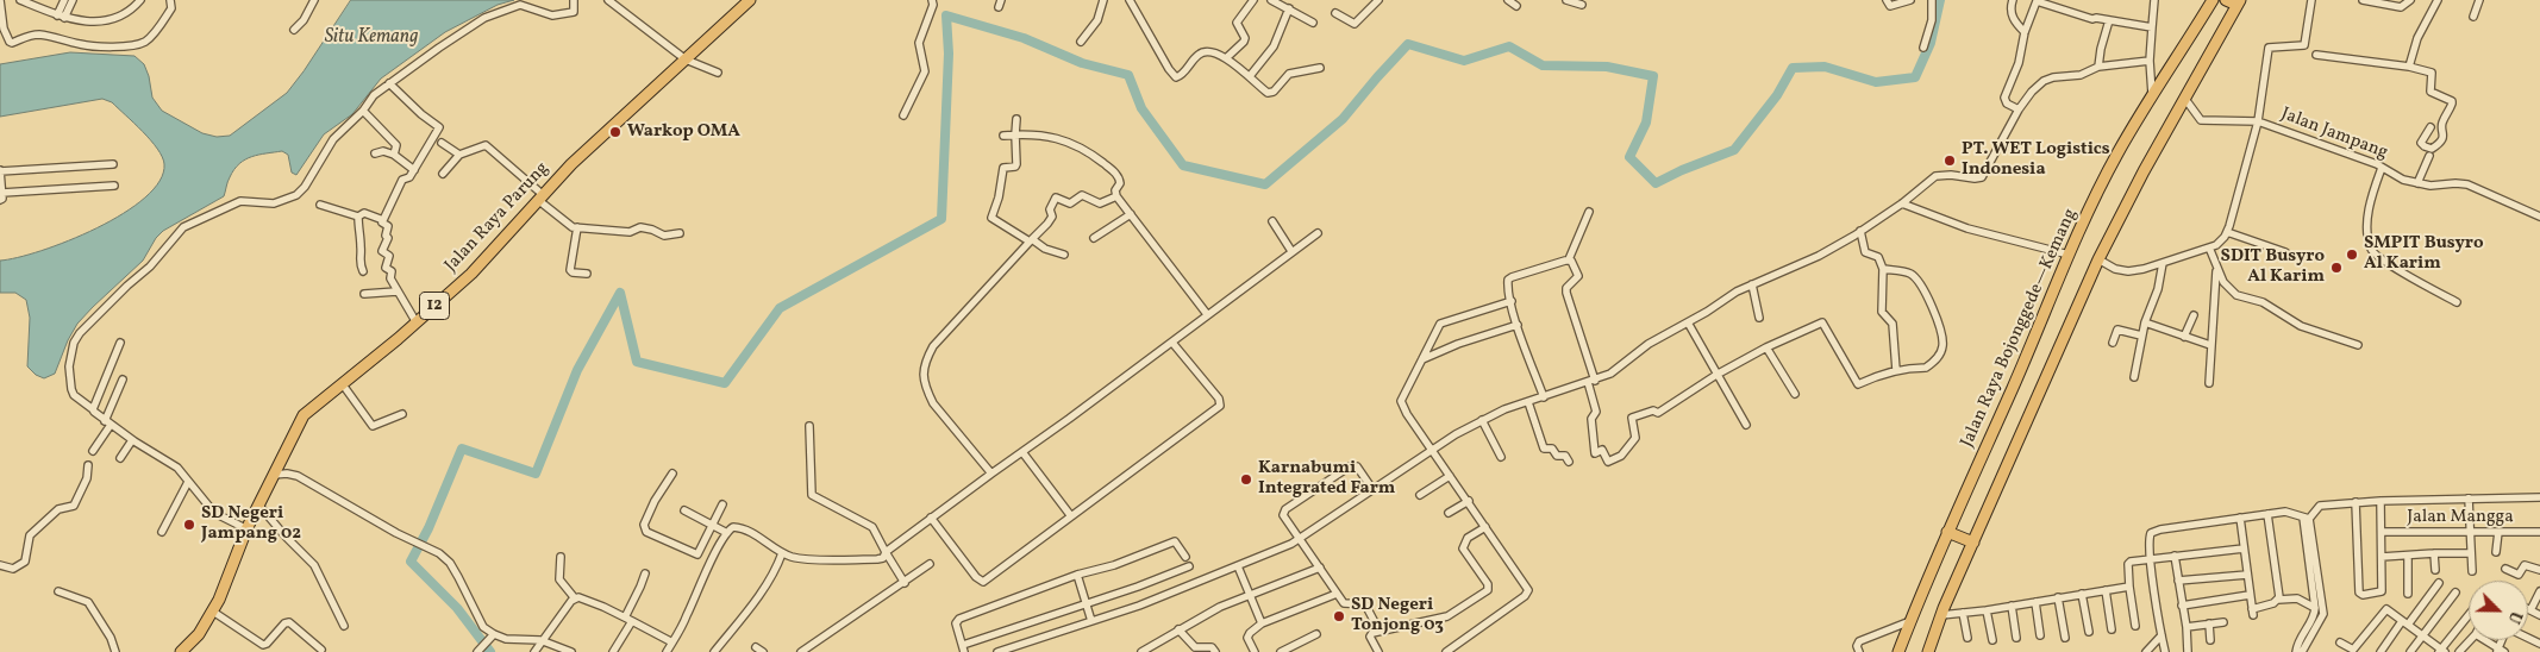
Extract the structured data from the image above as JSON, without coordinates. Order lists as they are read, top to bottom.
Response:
{
  "streets": {
    "highway": ["Jalan Raya Parung", "12", "Jalan Raya Bojonggede—Kemang"],
    "street": ["Jalan Jampang", "Jalan Mangga"]
  },
  "water": ["Situ Kemang"],
  "places": [
    "Warkop OMA",
    "PT. WET Logistics Indonesia",
    "SMPIT Busyro Al Karim",
    "SDIT Busyro Al Karim",
    "Karnabumi Integrated Farm",
    "SD Negeri Jampang 02",
    "SD Negeri Tonjong 03"
  ],
  "north": "bottom right"
}
